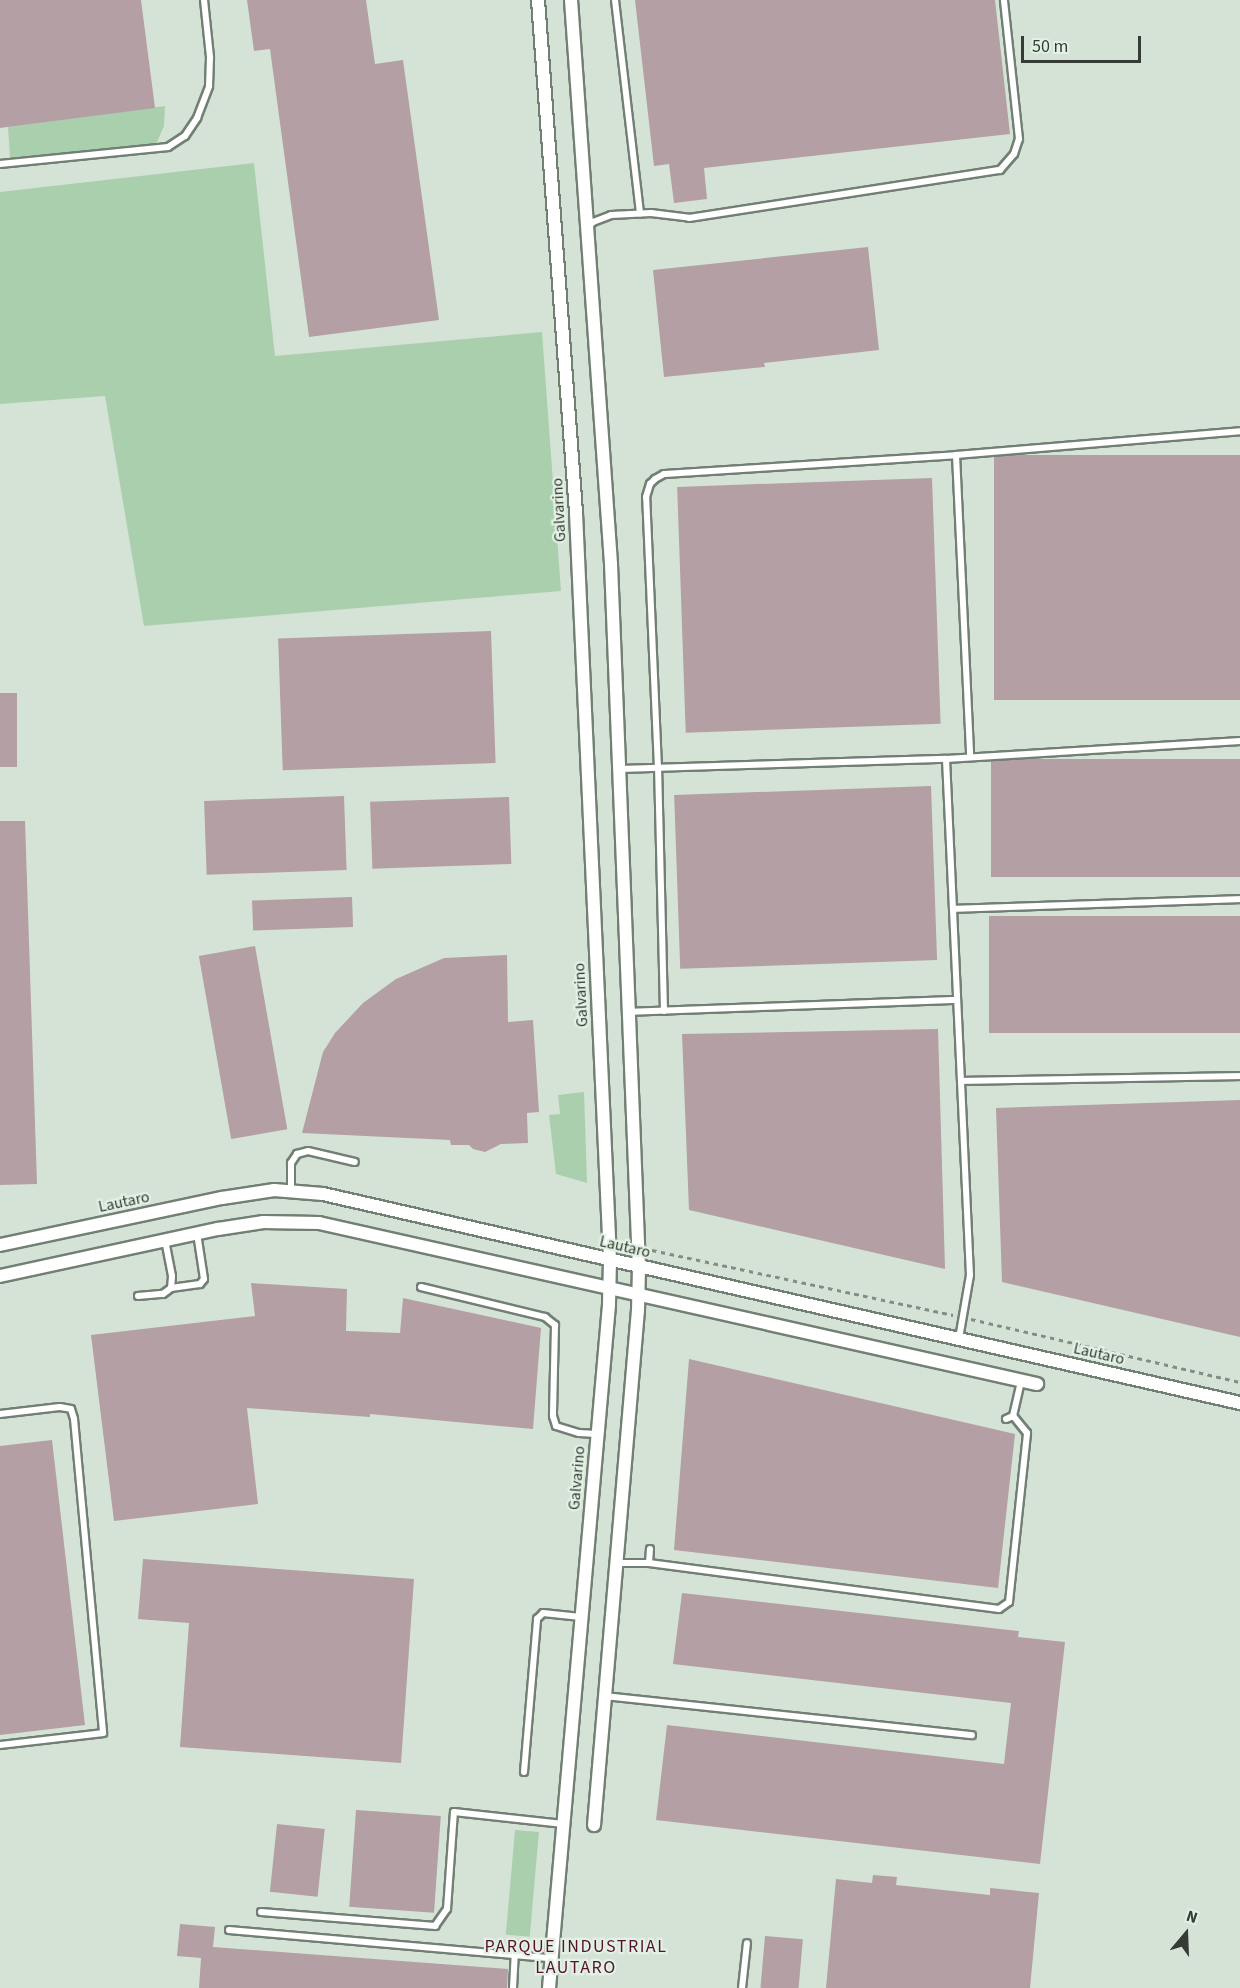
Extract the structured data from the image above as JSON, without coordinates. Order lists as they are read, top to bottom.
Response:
{
  "streets": {
    "street": ["Galvarino", "Lautaro"]
  },
  "crossings": [
    ["Galvarino", "Lautaro"]
  ],
  "districts": ["PARQUE INDUSTRIAL LAUTARO"],
  "scale_bar": "50 m",
  "north": "top"
}
